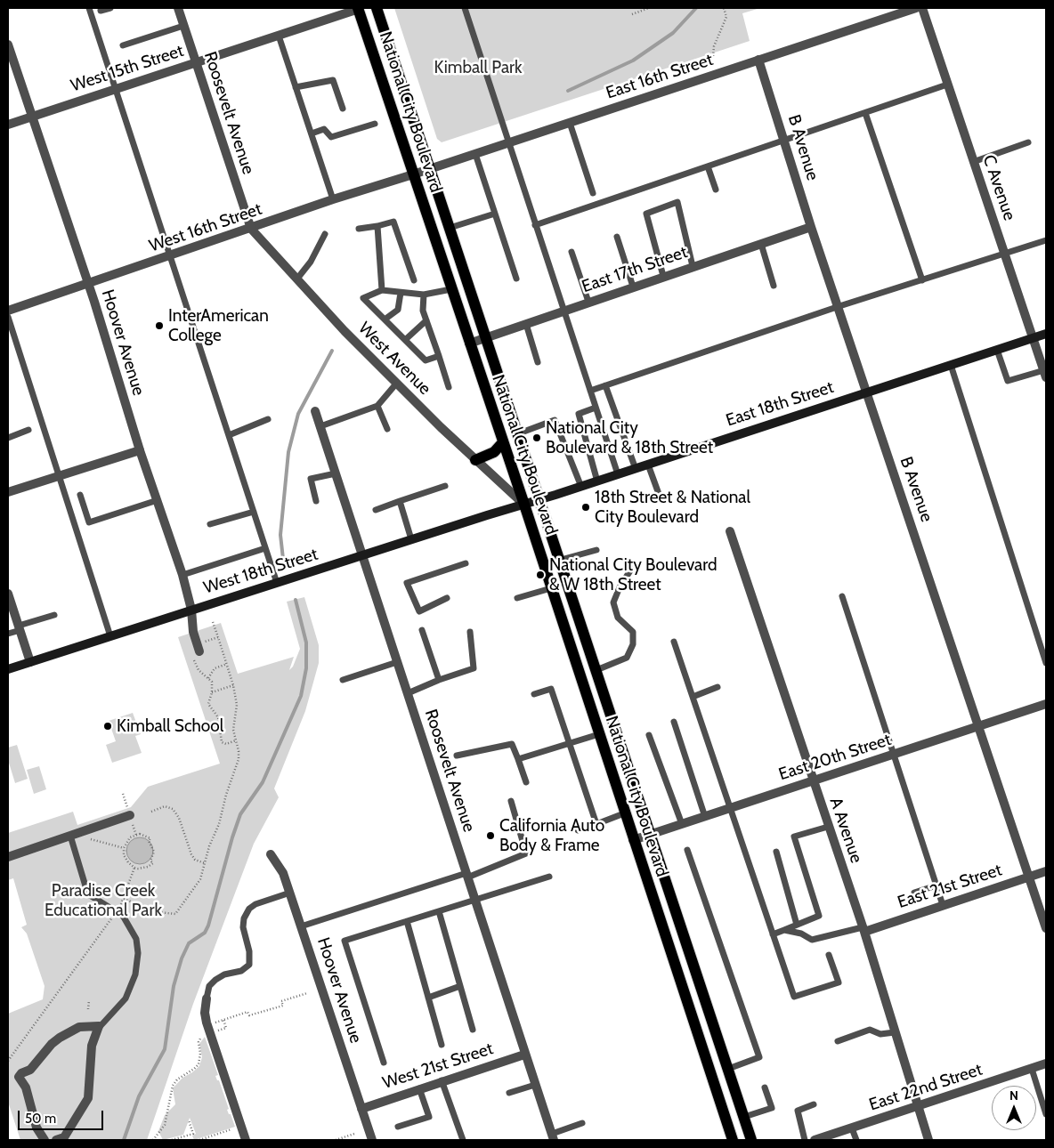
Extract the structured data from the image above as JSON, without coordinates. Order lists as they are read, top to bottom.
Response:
{
  "streets": {
    "main road": ["National City Boulevard", "East 18th Street", "West 18th Street"],
    "street": [
      "West 15th Street",
      "East 16th Street",
      "Roosevelt Avenue",
      "B Avenue",
      "C Avenue",
      "West 16th Street",
      "East 17th Street",
      "Hoover Avenue",
      "West Avenue",
      "East 20th Street",
      "A Avenue",
      "East 21st Street",
      "West 21st Street",
      "East 22nd Street"
    ]
  },
  "crossings": [
    ["West 15th Street", "National City Boulevard"],
    ["West 15th Street", "Roosevelt Avenue"],
    ["West 15th Street", "Hoover Avenue"],
    ["East 16th Street", "National City Boulevard"],
    ["East 16th Street", "B Avenue"],
    ["East 16th Street", "West 16th Street"],
    ["National City Boulevard", "West 16th Street"],
    ["National City Boulevard", "East 17th Street"],
    ["National City Boulevard", "West Avenue"],
    ["National City Boulevard", "East 18th Street"],
    ["National City Boulevard", "West 18th Street"],
    ["National City Boulevard", "East 20th Street"],
    ["Roosevelt Avenue", "West 16th Street"],
    ["Roosevelt Avenue", "West Avenue"],
    ["Roosevelt Avenue", "West 18th Street"],
    ["Roosevelt Avenue", "West 21st Street"],
    ["B Avenue", "East 17th Street"],
    ["B Avenue", "East 18th Street"],
    ["B Avenue", "East 20th Street"],
    ["B Avenue", "East 21st Street"],
    ["C Avenue", "East 18th Street"],
    ["West 16th Street", "Hoover Avenue"],
    ["West 16th Street", "West Avenue"],
    ["Hoover Avenue", "West 18th Street"],
    ["Hoover Avenue", "West 21st Street"],
    ["West Avenue", "East 18th Street"],
    ["West Avenue", "West 18th Street"],
    ["East 18th Street", "West 18th Street"],
    ["East 20th Street", "A Avenue"],
    ["A Avenue", "East 21st Street"],
    ["A Avenue", "East 22nd Street"]
  ],
  "parks": ["Kimball Park", "Paradise Creek Educational Park"],
  "places": [
    "InterAmerican College",
    "National City Boulevard & 18th Street",
    "18th Street & National City Boulevard",
    "National City Boulevard & W 18th Street",
    "Kimball School",
    "California Auto Body & Frame"
  ],
  "scale_bar": "50 m",
  "north": "top"
}
